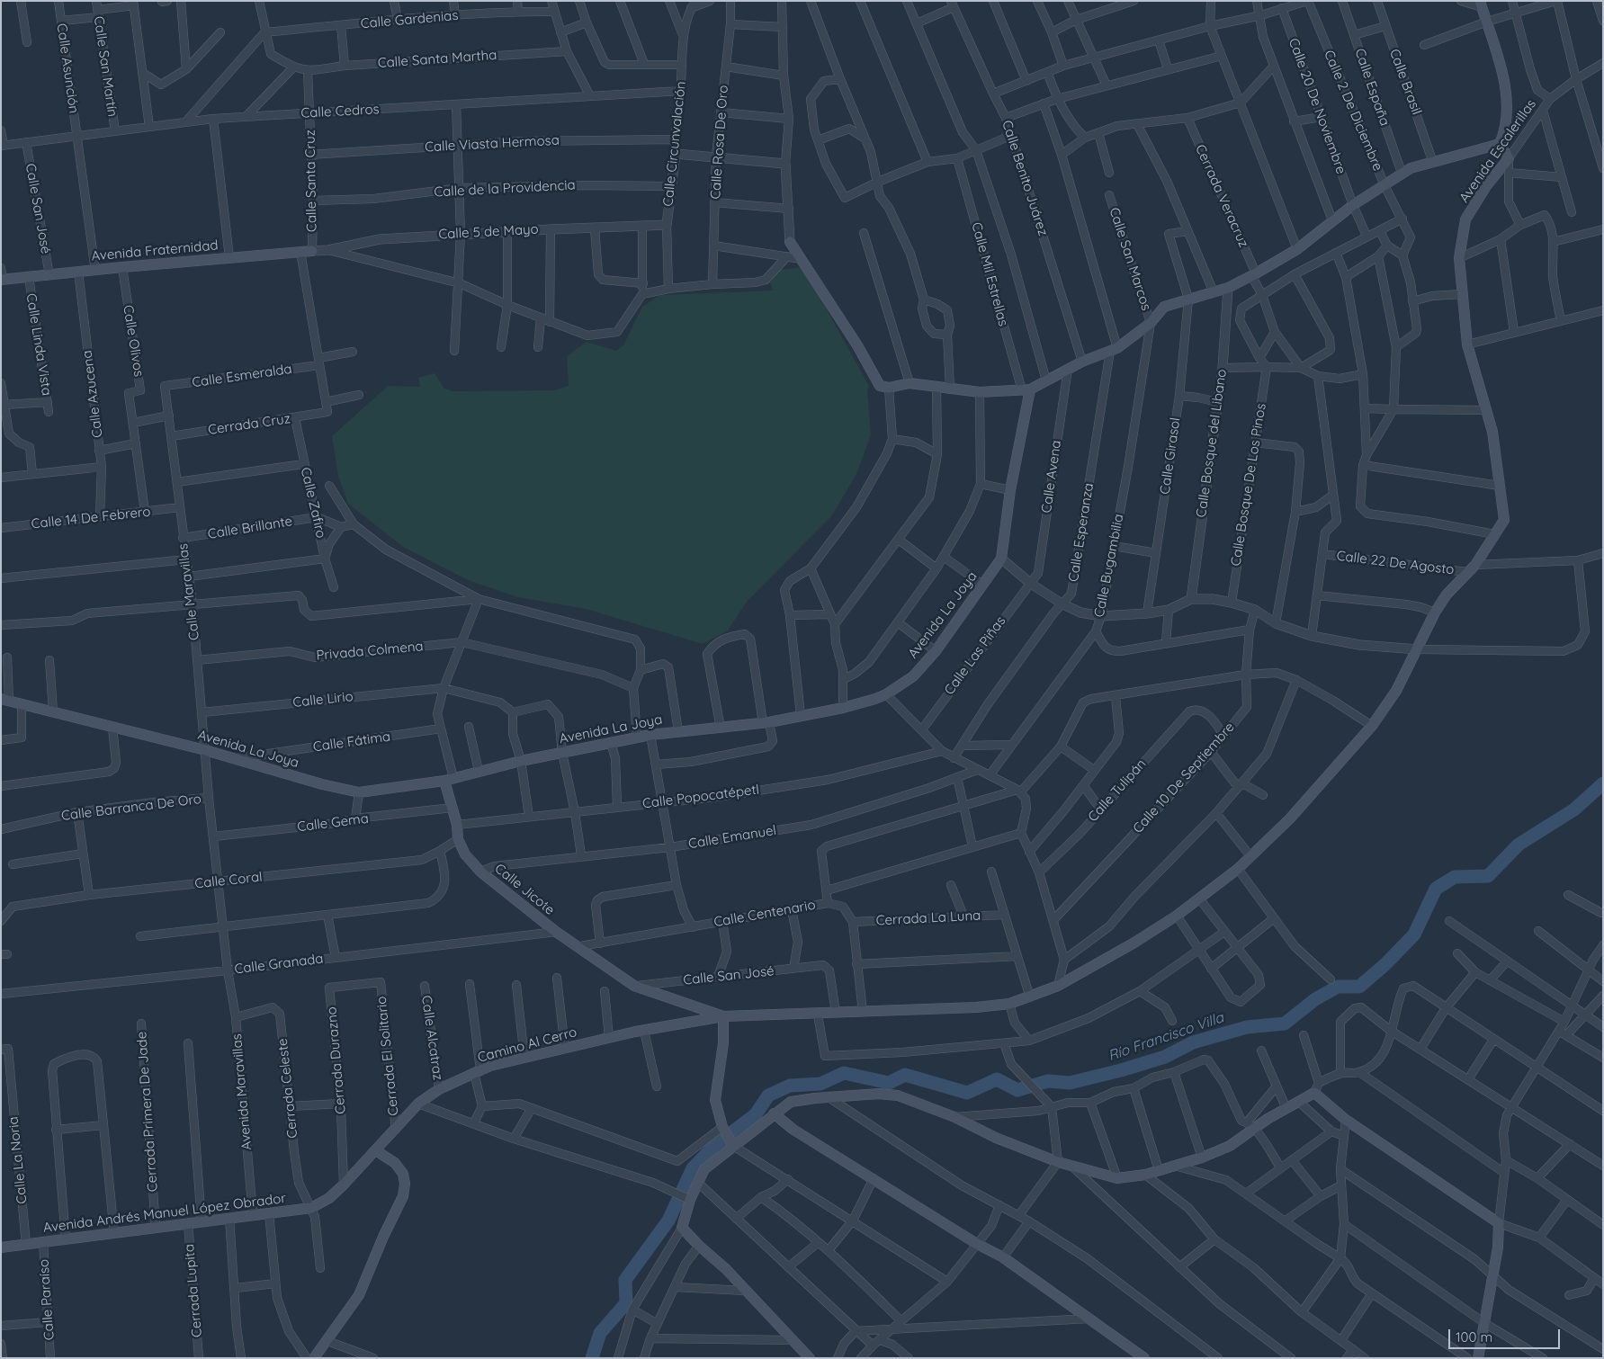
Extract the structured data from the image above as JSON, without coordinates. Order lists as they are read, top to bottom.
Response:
{
  "streets": {
    "main road": [
      "Avenida Escalerillas",
      "Avenida Fraternidad",
      "Avenida La Joya",
      "Calle Jicote",
      "Camino Al Cerro",
      "Avenida Andrés Manuel López Obrador"
    ],
    "street": [
      "Calle Gardenias",
      "Calle Santa Martha",
      "Calle San Martín",
      "Calle Asunción",
      "Calle Brasil",
      "Calle España",
      "Calle 20 De Noviembre",
      "Calle 2 De Diciembre",
      "Calle Cedros",
      "Calle Rosa De Oro",
      "Calle Viasta Hermosa",
      "Calle Circunvalación",
      "Calle Benito Juárez",
      "Calle Santa Cruz",
      "Calle de la Providencia",
      "Cerrada Veracruz",
      "Calle San José",
      "Calle 5 de Mayo",
      "Calle San Marcos",
      "Calle Mil Estrellas",
      "Calle Olivos",
      "Calle Linda Vista",
      "Calle Esmeralda",
      "Calle Azucena",
      "Cerrada Cruz",
      "Calle Bosque del Libano",
      "Calle Girasol",
      "Calle Avena",
      "Calle Bosque De Los Pinos",
      "Calle Zafiro",
      "Calle 14 De Febrero",
      "Calle Brillante",
      "Calle Esperanza",
      "Calle 22 De Agosto",
      "Calle Bugambilia",
      "Calle Maravillas",
      "Privada Colmena",
      "Calle Las Piñas",
      "Calle Lirio",
      "Calle Fátima",
      "Calle 10 De Septiembre",
      "Calle Tulipán",
      "Calle Popocatépetl",
      "Calle Barranca De Oro",
      "Calle Gema",
      "Calle Emanuel",
      "Calle Coral",
      "Calle Centenario",
      "Cerrada La Luna",
      "Calle Granada",
      "Calle Alcatraz",
      "Cerrada El Solitario",
      "Cerrada Durazno",
      "Cerrada Celeste",
      "Avenida Maravillas",
      "Cerrada Primera De Jade",
      "Calle La Noria",
      "Cerrada Lupita",
      "Calle Paraíso"
    ]
  },
  "crossings": [
    ["Calle Santa Martha", "Calle Santa Cruz"],
    ["Calle San Martín", "Calle Cedros"],
    ["Calle Asunción", "Calle Cedros"],
    ["Calle Asunción", "Avenida Fraternidad"],
    ["Calle Cedros", "Calle Circunvalación"],
    ["Calle Cedros", "Calle Santa Cruz"],
    ["Calle Cedros", "Calle San José"],
    ["Calle Viasta Hermosa", "Calle Circunvalación"],
    ["Calle Viasta Hermosa", "Calle Santa Cruz"],
    ["Calle Circunvalación", "Calle de la Providencia"],
    ["Calle Circunvalación", "Calle 5 de Mayo"],
    ["Avenida Escalerillas", "Calle San José"],
    ["Avenida Escalerillas", "Calle 22 De Agosto"],
    ["Avenida Escalerillas", "Calle Jicote"],
    ["Avenida Escalerillas", "Camino Al Cerro"],
    ["Calle Santa Cruz", "Calle de la Providencia"],
    ["Calle Santa Cruz", "Calle 5 de Mayo"],
    ["Calle Santa Cruz", "Avenida Fraternidad"],
    ["Calle San José", "Avenida Fraternidad"],
    ["Calle San José", "Calle Jicote"],
    ["Calle 5 de Mayo", "Avenida Fraternidad"],
    ["Avenida Fraternidad", "Calle Olivos"],
    ["Avenida Fraternidad", "Calle Linda Vista"],
    ["Avenida Fraternidad", "Calle Azucena"],
    ["Calle San Marcos", "Calle Bugambilia"],
    ["Calle Mil Estrellas", "Avenida La Joya"],
    ["Calle Olivos", "Calle 14 De Febrero"],
    ["Calle Esmeralda", "Calle Maravillas"],
    ["Calle Azucena", "Calle 14 De Febrero"],
    ["Cerrada Cruz", "Calle Zafiro"],
    ["Cerrada Cruz", "Calle Maravillas"],
    ["Calle Avena", "Calle Las Piñas"],
    ["Calle Zafiro", "Calle Brillante"],
    ["Calle 14 De Febrero", "Calle Maravillas"],
    ["Calle Brillante", "Calle Maravillas"],
    ["Calle Maravillas", "Avenida La Joya"],
    ["Calle Maravillas", "Privada Colmena"],
    ["Calle Maravillas", "Calle Lirio"],
    ["Calle Maravillas", "Calle Barranca De Oro"],
    ["Calle Maravillas", "Calle Gema"],
    ["Calle Maravillas", "Calle Coral"],
    ["Calle Maravillas", "Avenida Maravillas"],
    ["Avenida La Joya", "Calle Fátima"],
    ["Avenida La Joya", "Calle Jicote"],
    ["Calle 10 De Septiembre", "Calle Tulipán"],
    ["Calle Popocatépetl", "Calle Jicote"],
    ["Calle Gema", "Calle Jicote"],
    ["Calle Emanuel", "Calle Jicote"],
    ["Calle Coral", "Calle Jicote"],
    ["Calle Coral", "Avenida Maravillas"],
    ["Calle Jicote", "Calle Centenario"],
    ["Calle Jicote", "Calle Granada"],
    ["Calle Jicote", "Camino Al Cerro"],
    ["Calle Granada", "Avenida Maravillas"],
    ["Calle Alcatraz", "Camino Al Cerro"],
    ["Camino Al Cerro", "Cerrada El Solitario"],
    ["Camino Al Cerro", "Cerrada Durazno"],
    ["Camino Al Cerro", "Avenida Andrés Manuel López Obrador"],
    ["Cerrada El Solitario", "Cerrada Durazno"],
    ["Cerrada Celeste", "Avenida Maravillas"],
    ["Cerrada Celeste", "Avenida Andrés Manuel López Obrador"],
    ["Avenida Maravillas", "Avenida Andrés Manuel López Obrador"],
    ["Cerrada Primera De Jade", "Avenida Andrés Manuel López Obrador"],
    ["Calle La Noria", "Avenida Andrés Manuel López Obrador"],
    ["Avenida Andrés Manuel López Obrador", "Cerrada Lupita"],
    ["Avenida Andrés Manuel López Obrador", "Calle Paraíso"]
  ],
  "water": ["Río Francisco Villa"],
  "scale_bar": "100 m"
}
